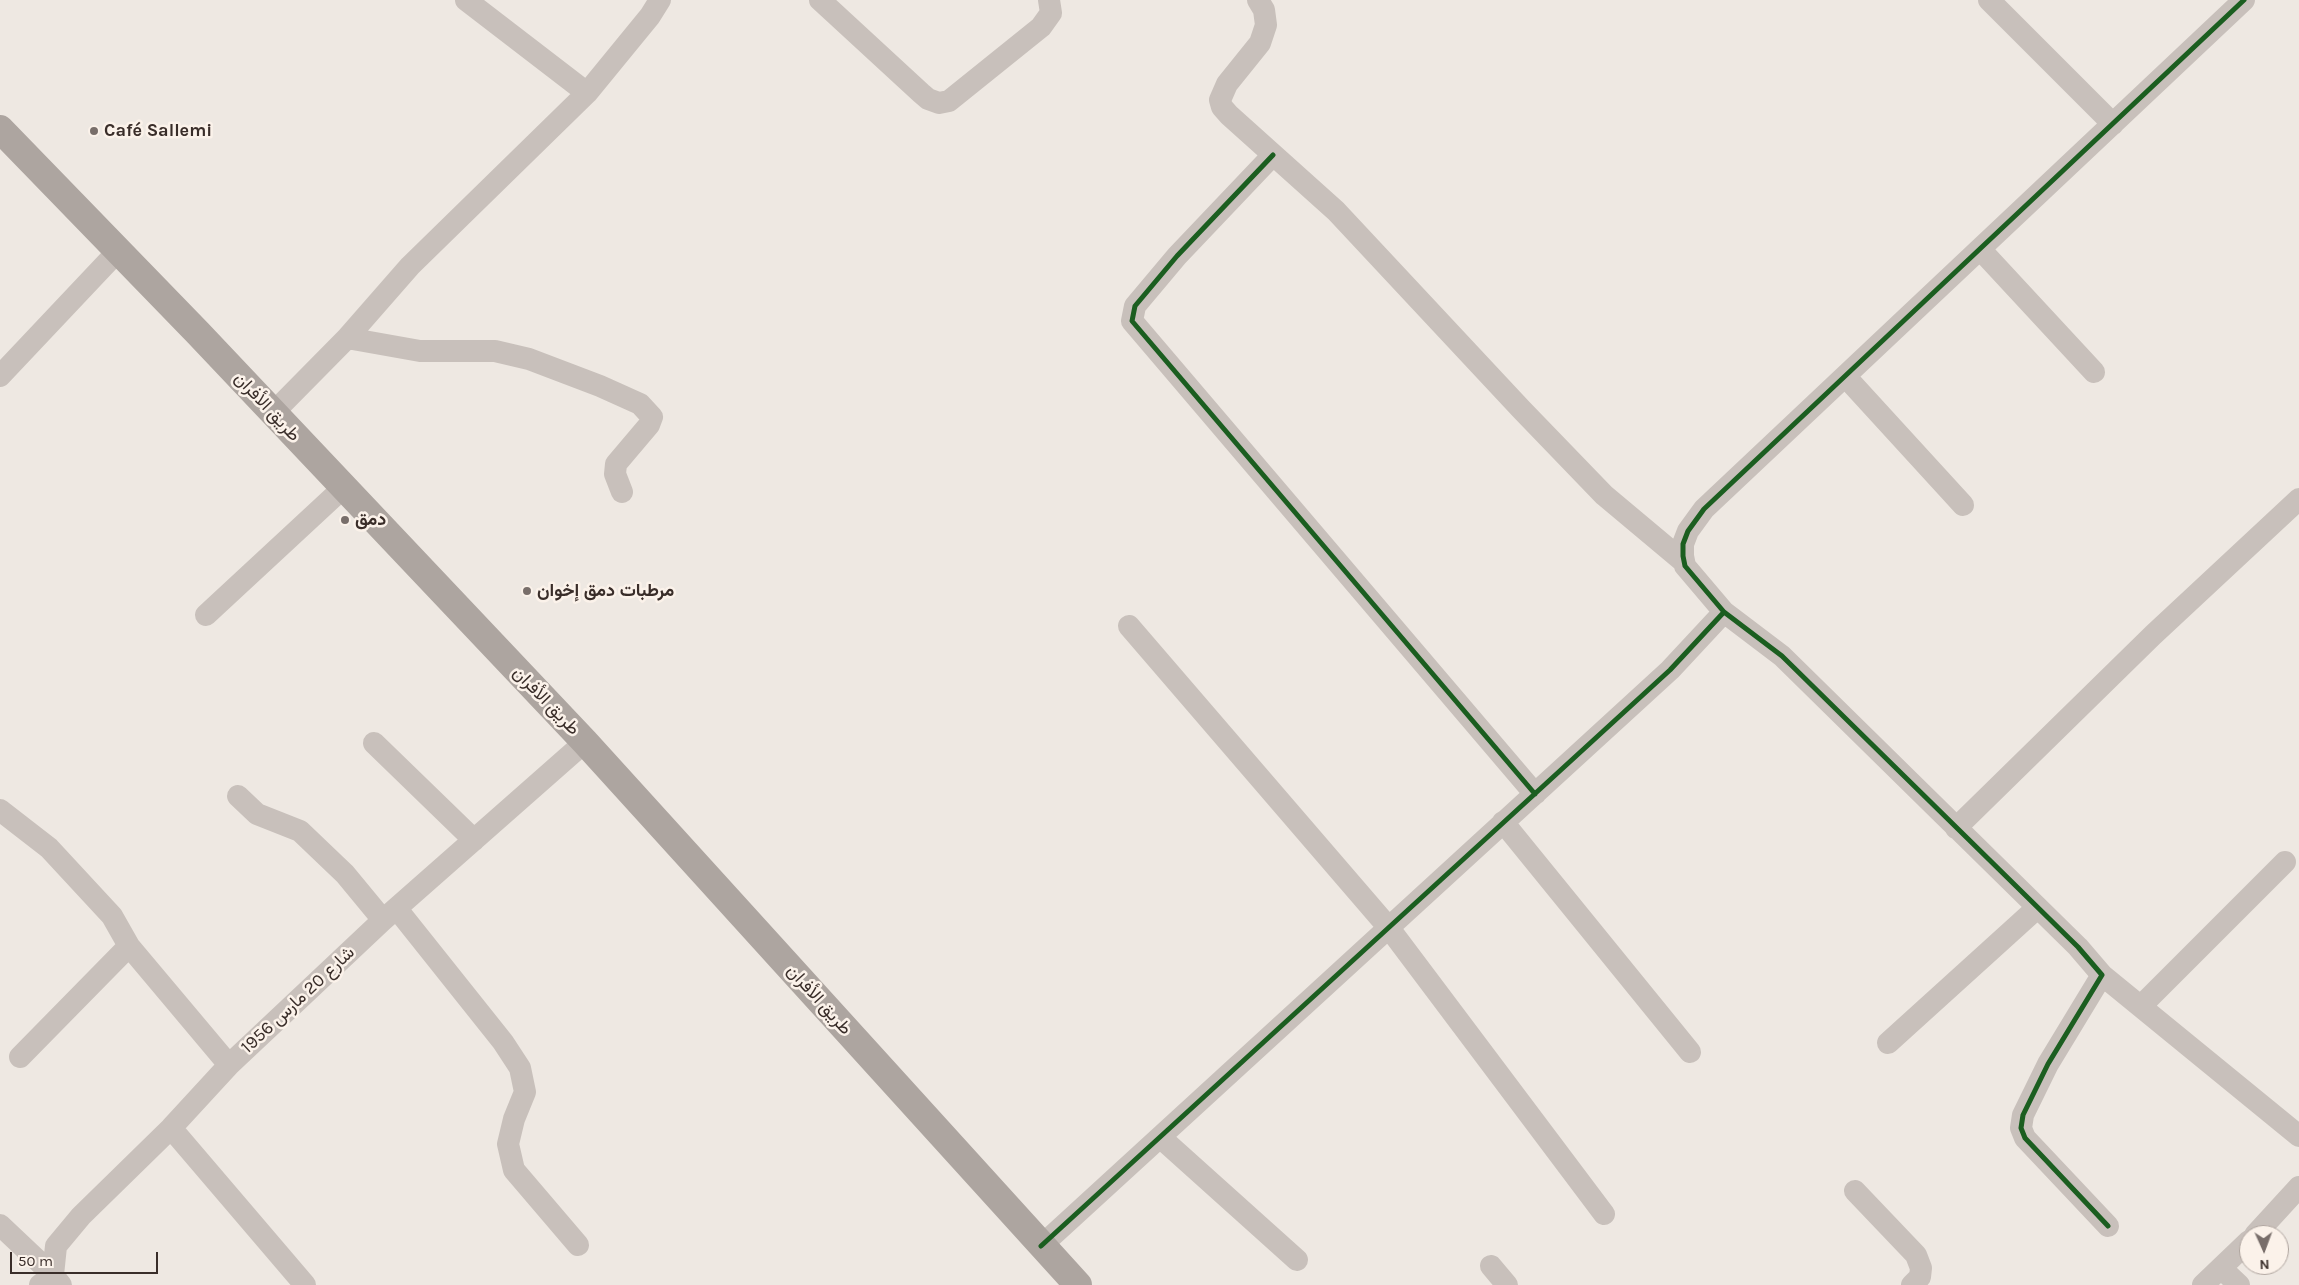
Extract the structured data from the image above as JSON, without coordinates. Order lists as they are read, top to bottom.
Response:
{
  "streets": {
    "main road": ["طريق الأفران"],
    "street": ["شارع 20 مارس 1956"]
  },
  "crossings": [
    ["طريق الأفران", "شارع 20 مارس 1956"]
  ],
  "places": ["Café Sallemi", "دمق", "مرطبات دمق إخوان"],
  "scale_bar": "50 m",
  "north": "bottom"
}
